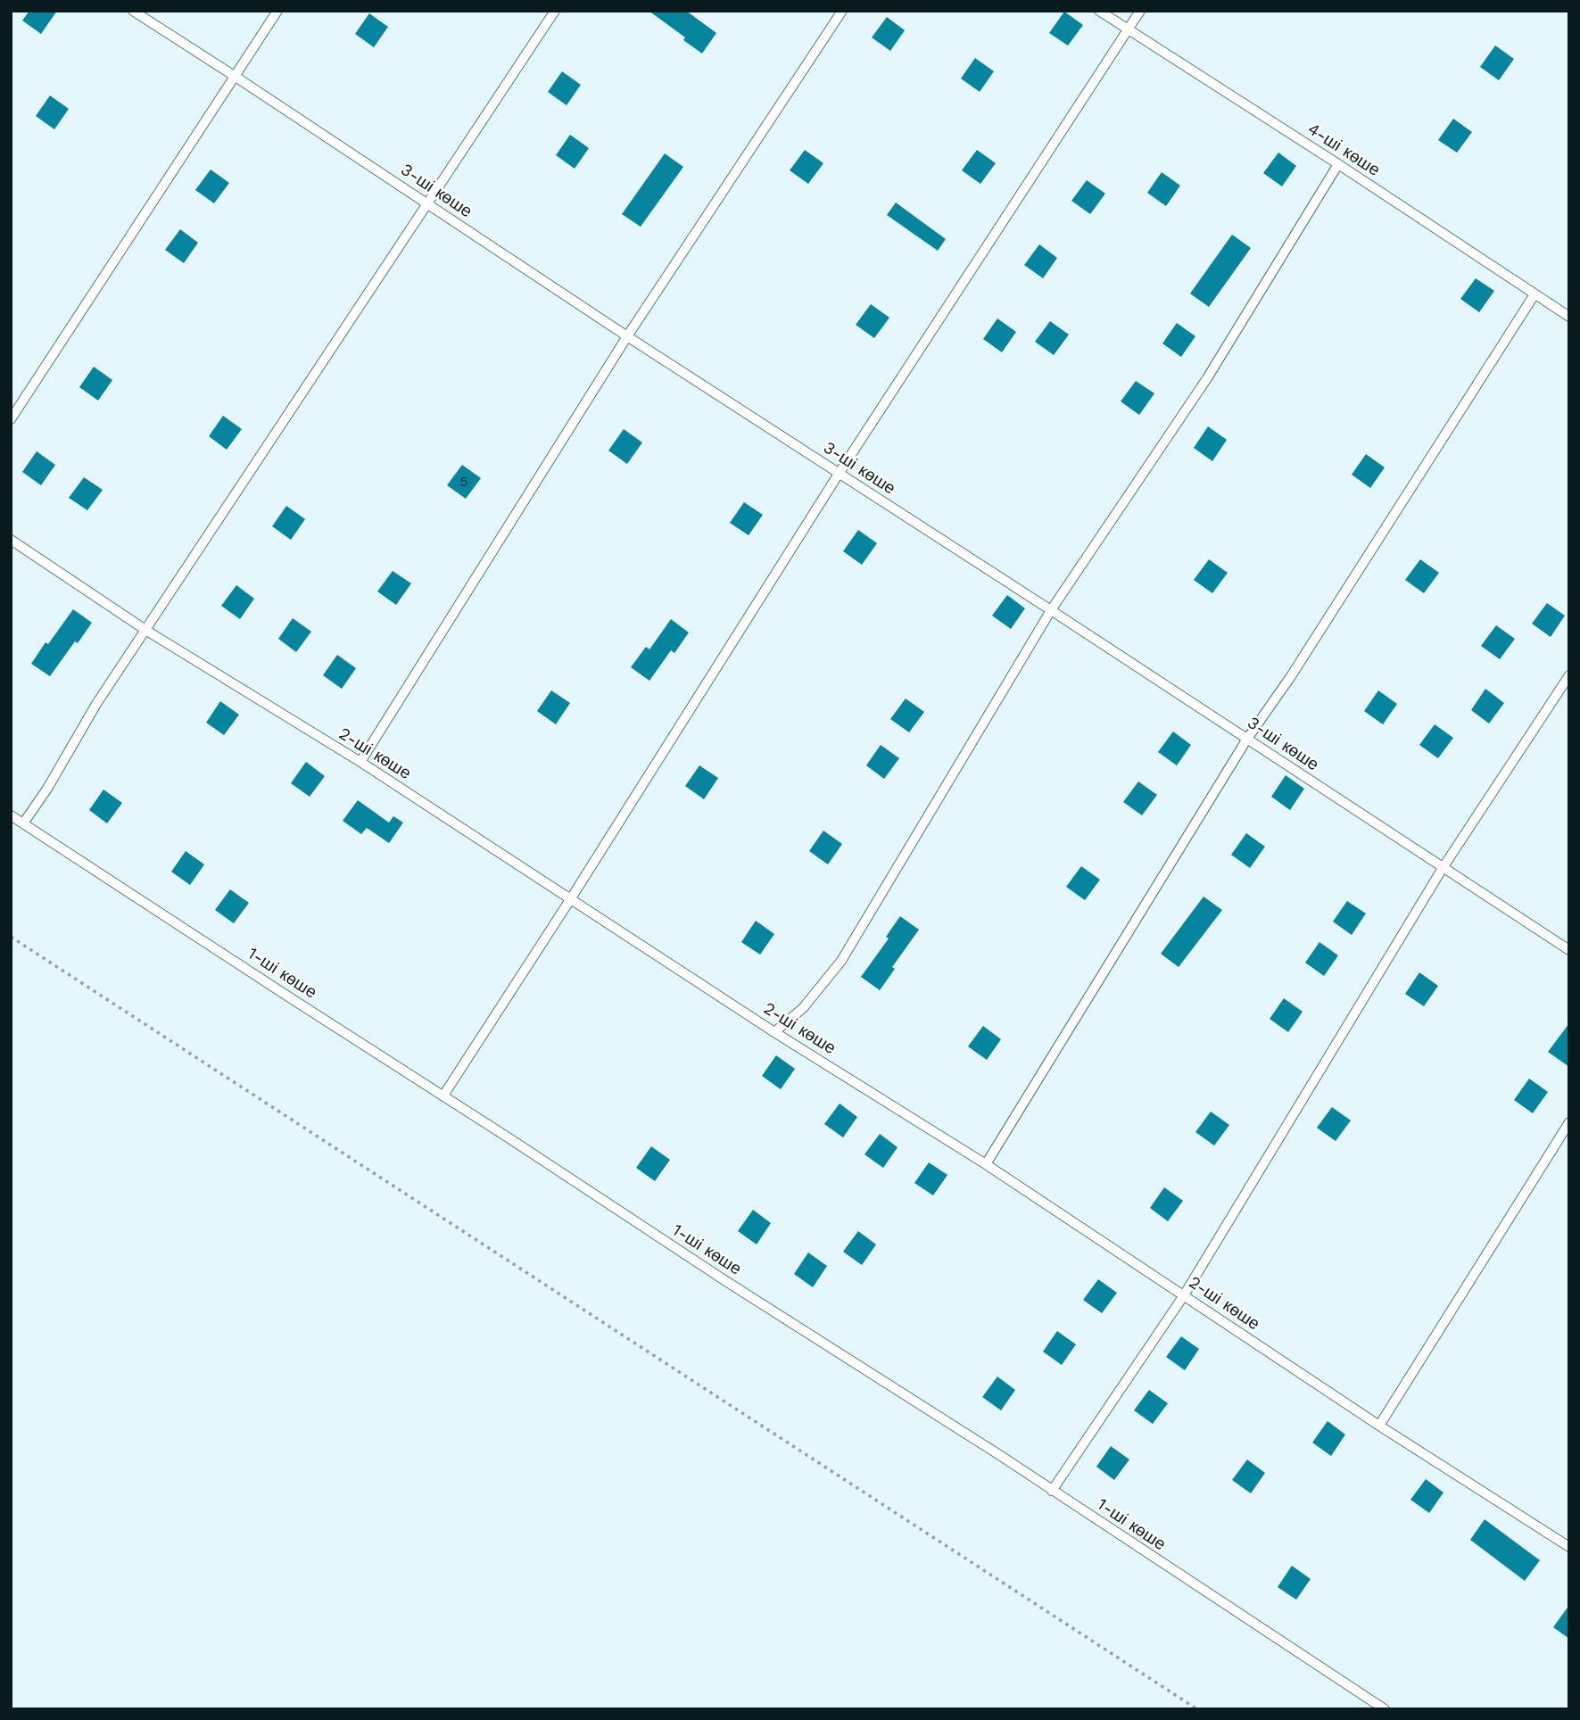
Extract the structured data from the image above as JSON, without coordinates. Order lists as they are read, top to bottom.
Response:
{
  "streets": {
    "lane": [
      "4-ші көше",
      "3-ші көше",
      "2-ші көше",
      "1-ші көше"
    ]
  },
  "house_numbers": ["5"]
}
